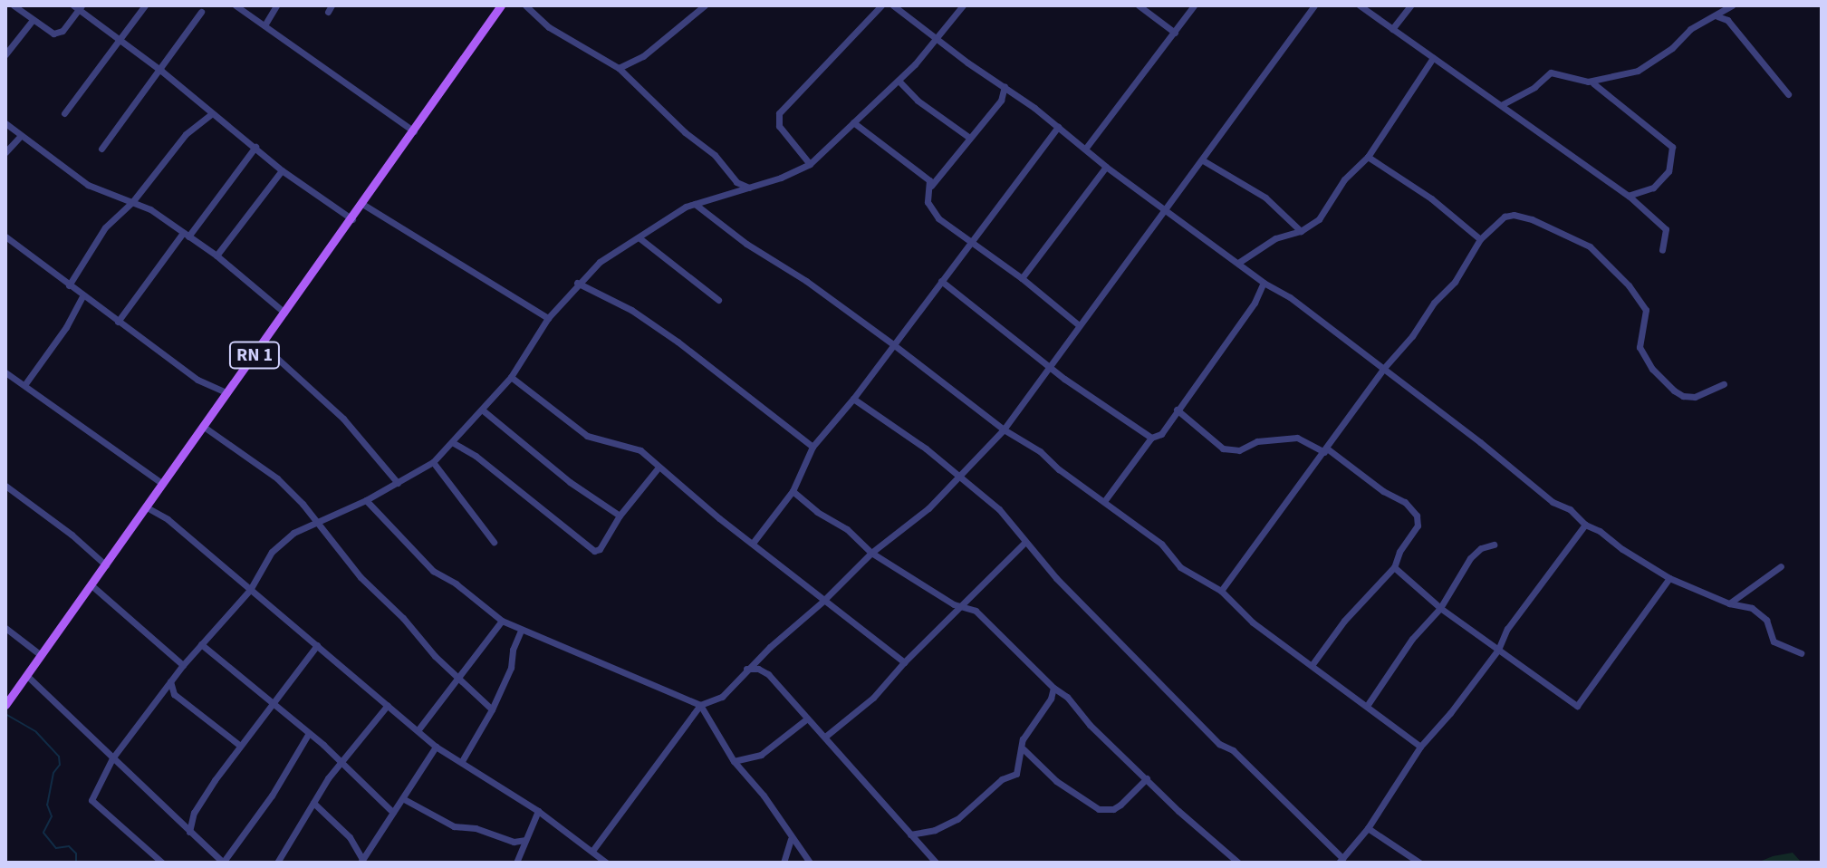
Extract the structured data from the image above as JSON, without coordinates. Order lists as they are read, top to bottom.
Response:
{
  "streets": {
    "main road": ["RN 1"]
  }
}
